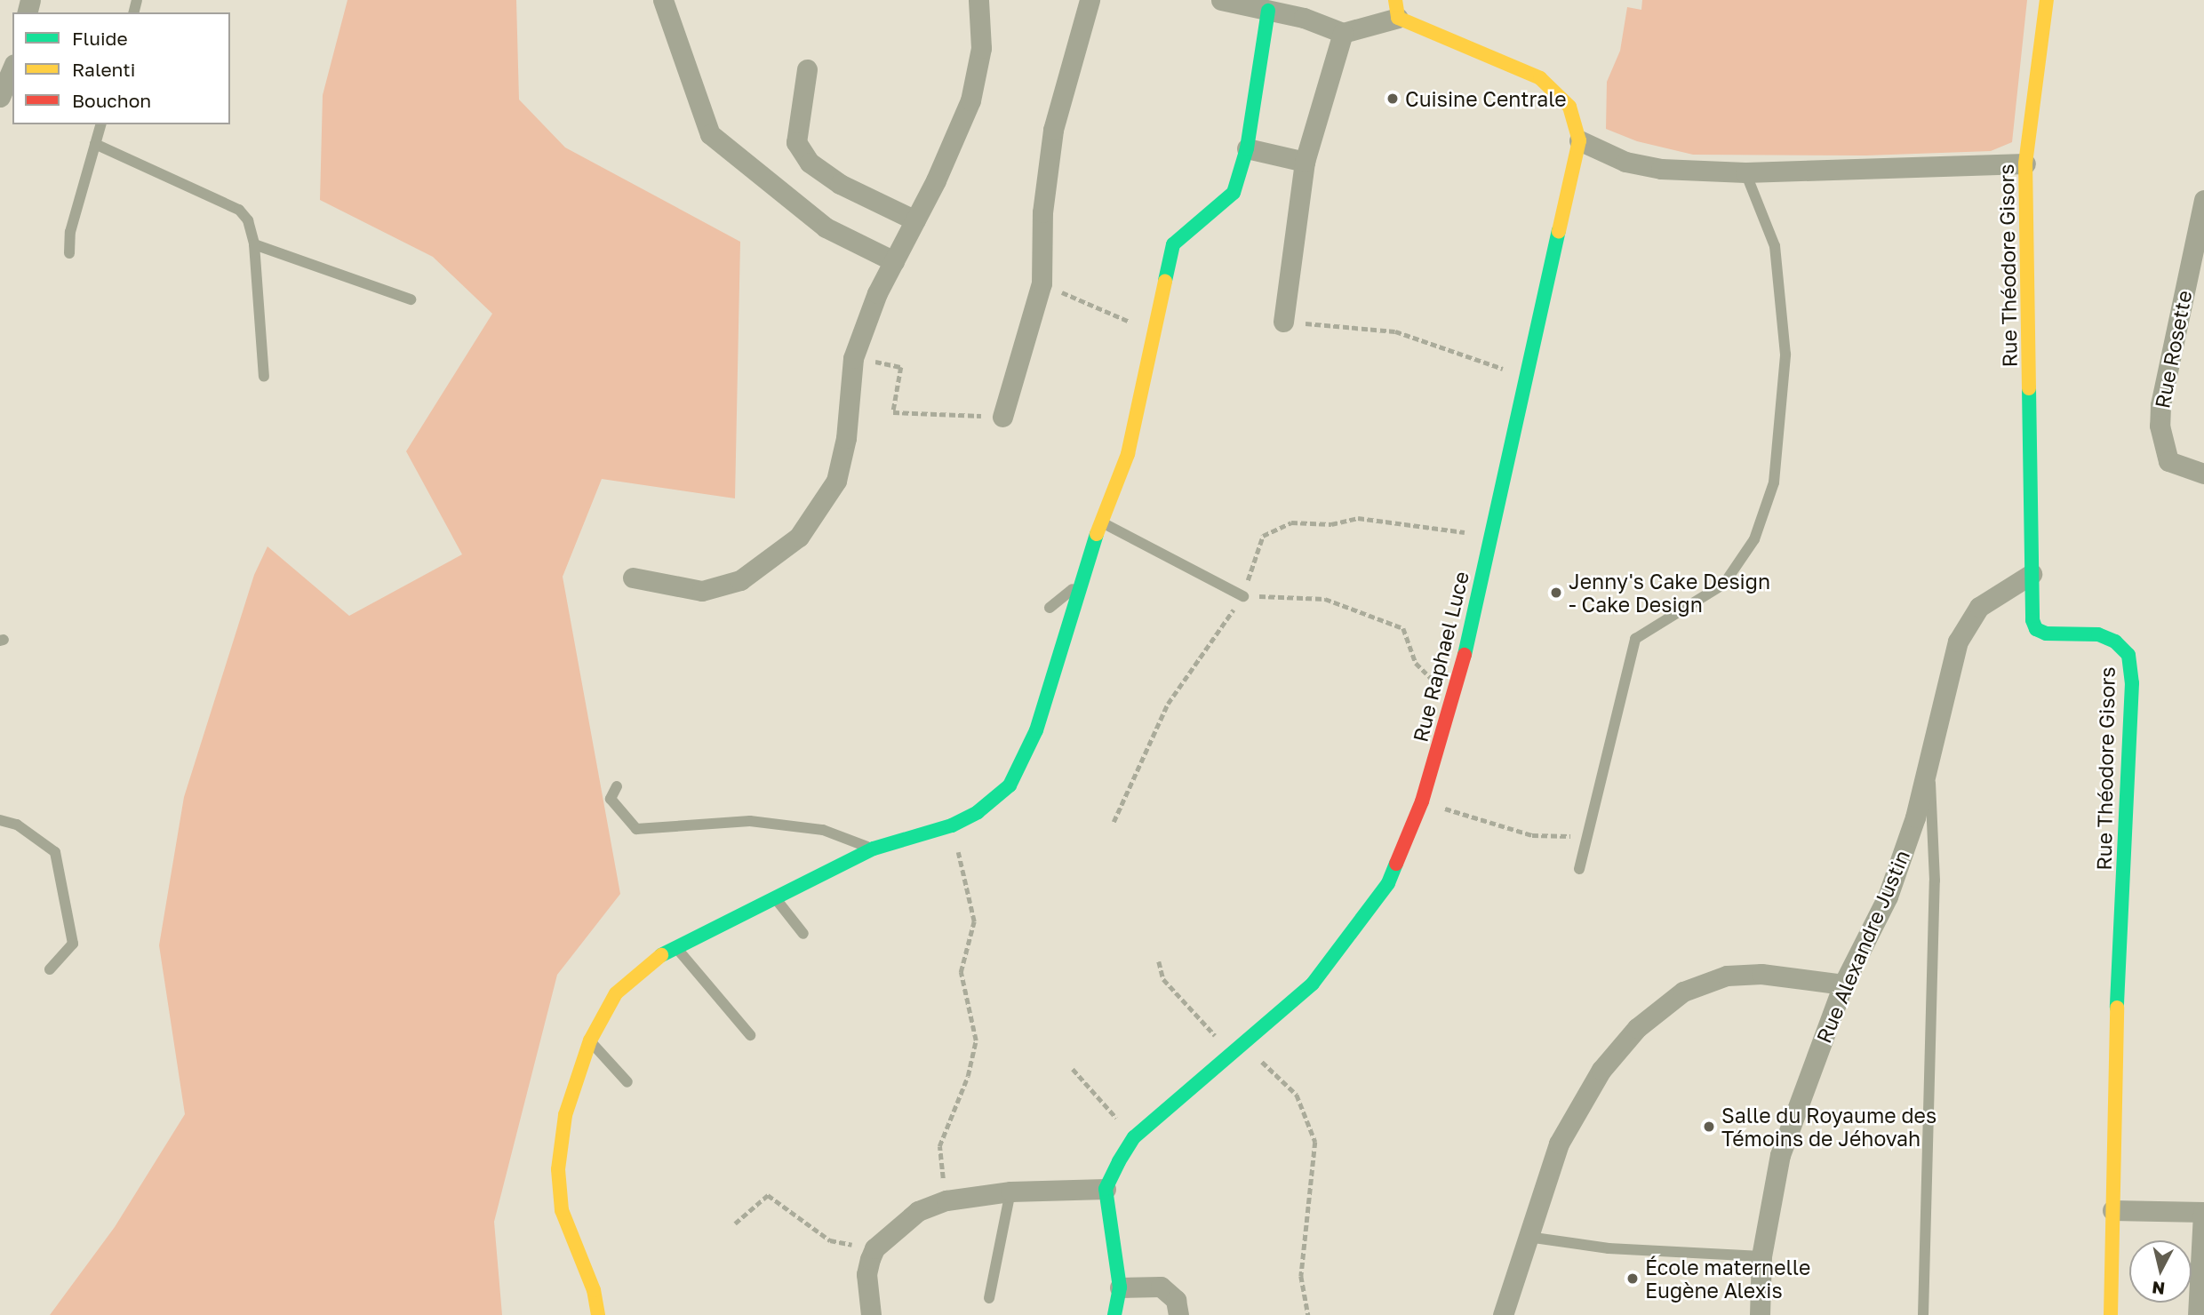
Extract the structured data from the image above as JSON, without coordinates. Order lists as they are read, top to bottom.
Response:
{
  "streets": {
    "street": [
      "Rue Théodore Gisors",
      "Rue Rosette",
      "Rue Raphael Luce",
      "Rue Alexandre Justin"
    ]
  },
  "crossings": [
    ["Rue Théodore Gisors", "Rue Alexandre Justin"]
  ],
  "places": [
    "Cuisine Centrale",
    "Jenny's Cake Design - Cake Design",
    "Salle du Royaume des Témoins de Jéhovah",
    "École maternelle Eugène Alexis"
  ],
  "legend": ["Fluide", "Ralenti", "Bouchon"],
  "north": "bottom"
}
